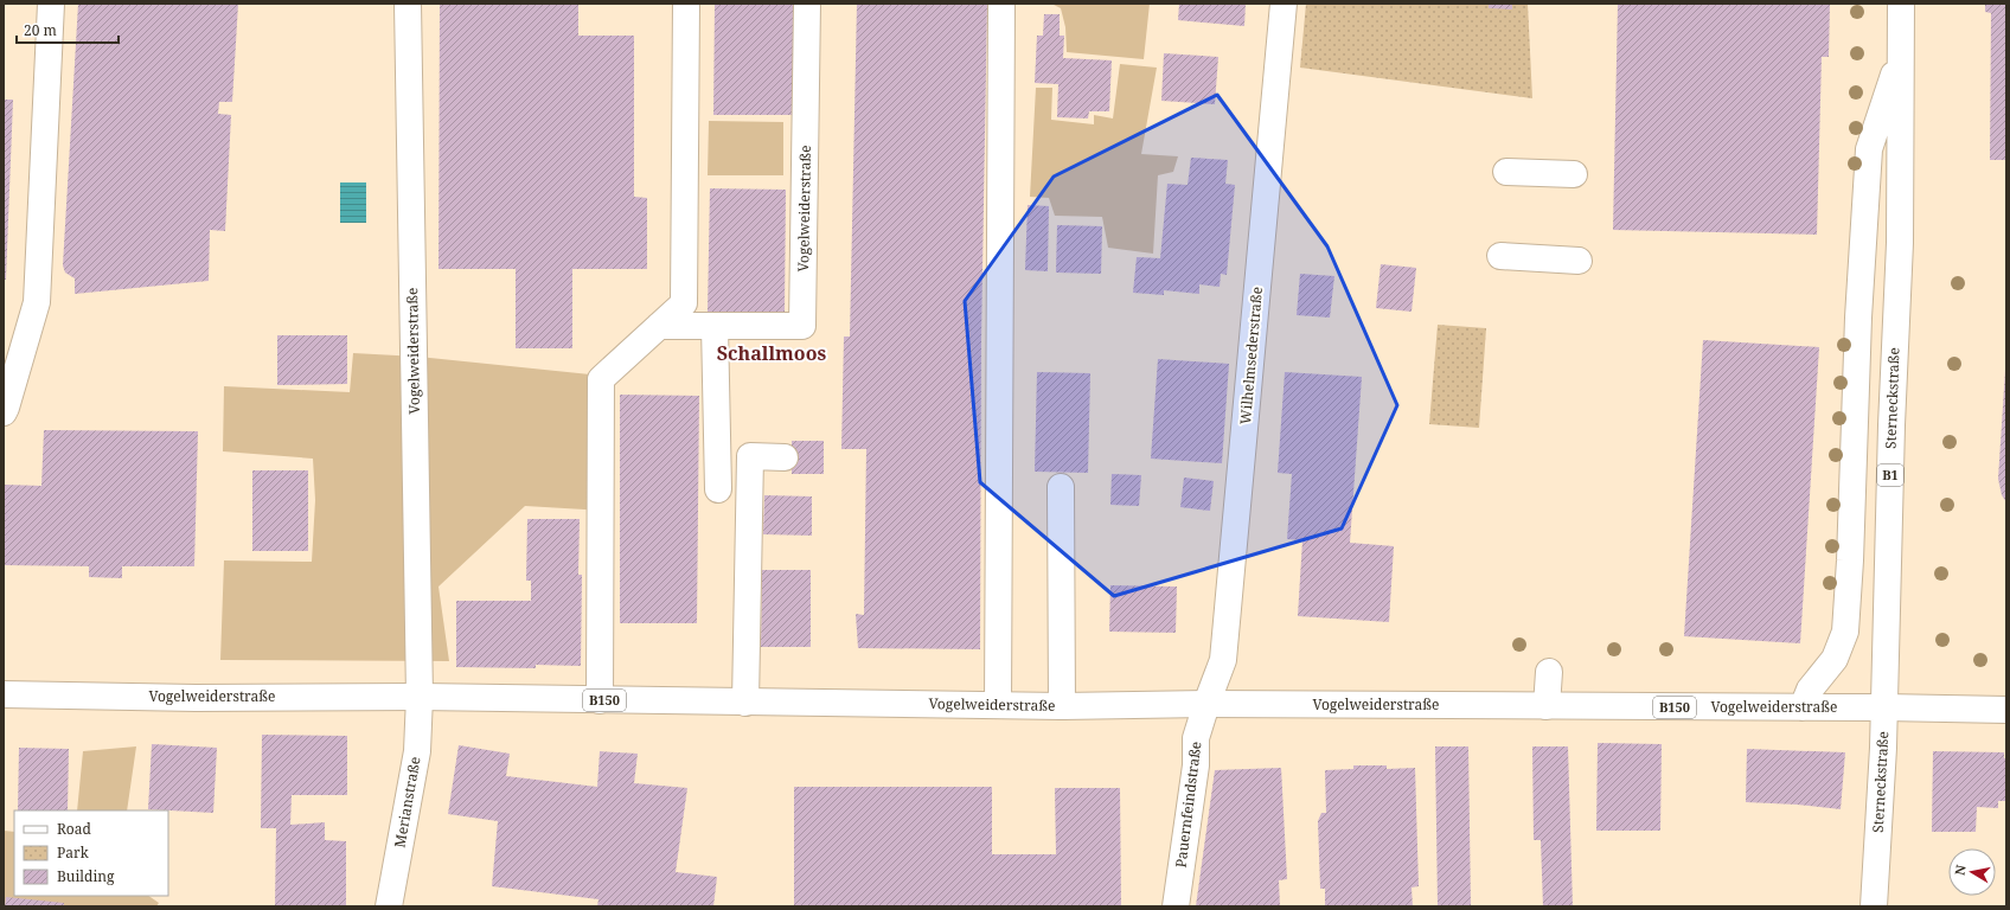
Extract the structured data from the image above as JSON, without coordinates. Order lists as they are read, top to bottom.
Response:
{
  "streets": {
    "main road": [
      "Vogelweiderstraße",
      "Wilhelmsederstraße",
      "Sterneckstraße",
      "B1",
      "B150",
      "Merianstraße",
      "Pauernfeindstraße"
    ]
  },
  "crossings": [
    ["Vogelweiderstraße", "Wilhelmsederstraße"],
    ["Vogelweiderstraße", "Sterneckstraße"],
    ["Vogelweiderstraße", "Merianstraße"],
    ["Vogelweiderstraße", "Pauernfeindstraße"],
    ["Wilhelmsederstraße", "Pauernfeindstraße"]
  ],
  "districts": ["Schallmoos"],
  "legend": ["Road", "Park", "Building"],
  "scale_bar": "20 m",
  "north": "left"
}
